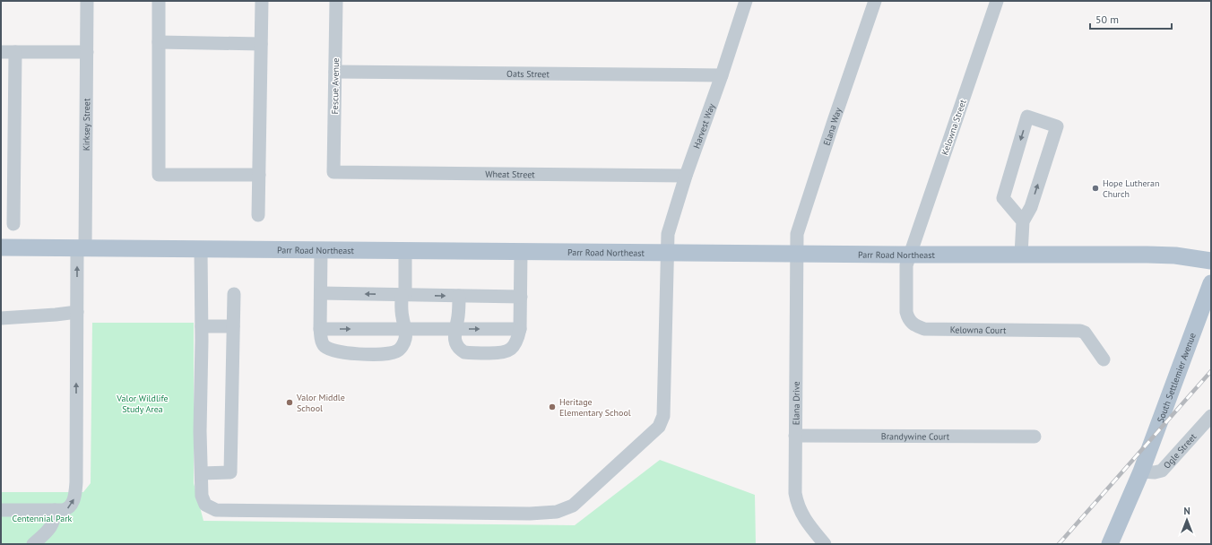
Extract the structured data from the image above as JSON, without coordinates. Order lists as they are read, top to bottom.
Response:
{
  "streets": {
    "main road": ["Parr Road Northeast", "South Settlemier Avenue"],
    "street": [
      "Oats Street",
      "Fescue Avenue",
      "Kirksey Street",
      "Harvest Way",
      "Elana Way",
      "Kelowna Street",
      "Wheat Street",
      "Kelowna Court",
      "Elana Drive",
      "Brandywine Court",
      "Ogle Street"
    ]
  },
  "crossings": [
    ["Oats Street", "Fescue Avenue"],
    ["Oats Street", "Harvest Way"],
    ["Fescue Avenue", "Wheat Street"],
    ["Kirksey Street", "Parr Road Northeast"],
    ["Harvest Way", "Wheat Street"],
    ["Harvest Way", "Parr Road Northeast"],
    ["Elana Way", "Parr Road Northeast"],
    ["Elana Way", "Elana Drive"],
    ["Kelowna Street", "Parr Road Northeast"],
    ["Kelowna Street", "Kelowna Court"],
    ["Parr Road Northeast", "Kelowna Court"],
    ["Parr Road Northeast", "Elana Drive"],
    ["South Settlemier Avenue", "Ogle Street"],
    ["Elana Drive", "Brandywine Court"]
  ],
  "one_way": ["Kirksey Street"],
  "parks": ["Valor Wildlife Study Area", "Centennial Park"],
  "places": ["Hope Lutheran Church", "Valor Middle School", "Heritage Elementary School"],
  "scale_bar": "50 m",
  "north": "top"
}
